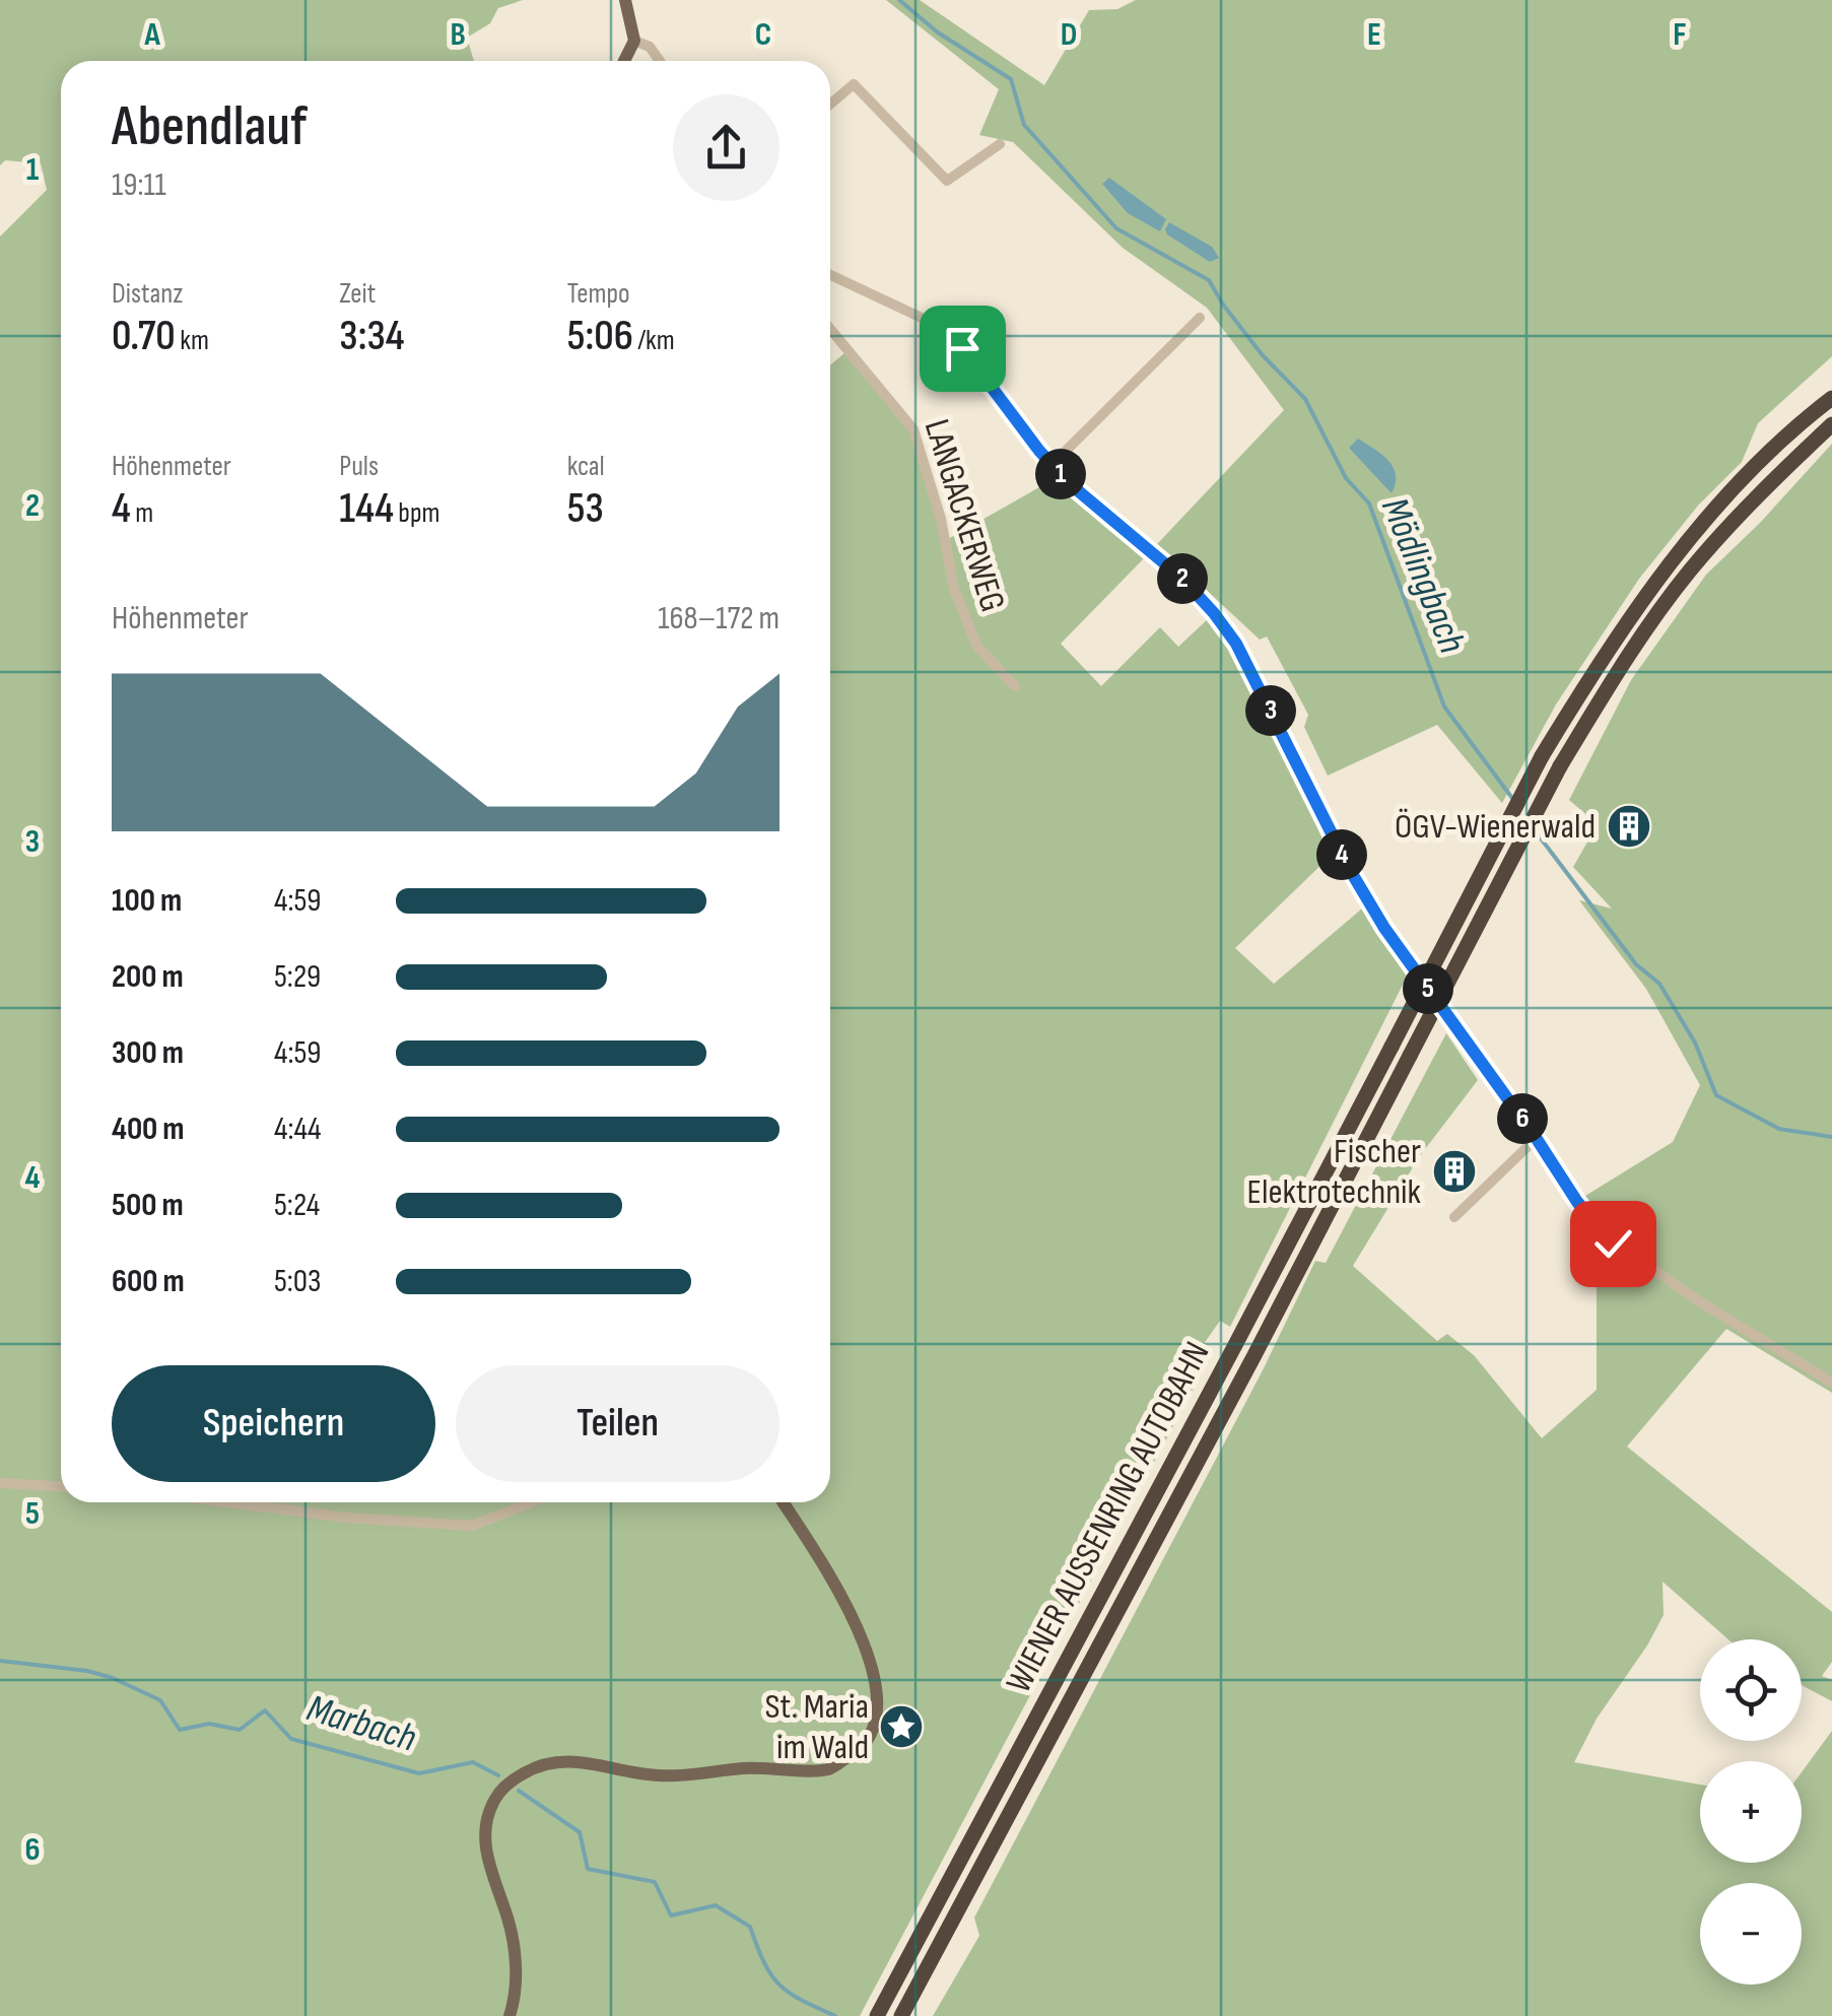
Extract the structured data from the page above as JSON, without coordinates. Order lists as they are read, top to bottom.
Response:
{
  "streets": {
    "highway": ["WIENER AUSSENRING AUTOBAHN"],
    "street": ["LANGACKERWEG"]
  },
  "water": ["Mödlingbach", "Marbach"],
  "places": {
    "building": ["ÖGV-Wienerwald", "Fischer Elektrotechnik"],
    "place": ["St. Maria im Wald"]
  },
  "page": {
    "heading": ["Abendlauf", "19:11"],
    "stats": [
      ["Distanz", "0.70 km"],
      ["Zeit", "3:34"],
      ["Tempo", "5:06 /km"],
      ["Höhenmeter", "4 m"],
      ["Puls", "144 bpm"],
      ["kcal", "53"]
    ],
    "pins": [
      "1",
      "2",
      "3",
      "4",
      "5",
      "6"
    ],
    "chart": ["Höhenmeter", "168–172 m"],
    "list": [
      {
        "name": "100 m",
        "note": "4:59"
      },
      {
        "name": "200 m",
        "note": "5:29"
      },
      {
        "name": "300 m",
        "note": "4:59"
      },
      {
        "name": "400 m",
        "note": "4:44"
      },
      {
        "name": "500 m",
        "note": "5:24"
      },
      {
        "name": "600 m",
        "note": "5:03"
      }
    ],
    "buttons": ["Speichern", "Teilen"],
    "map_buttons": ["+", "−"]
  },
  "grid": {
    "columns": [
      "A",
      "B",
      "C",
      "D",
      "E",
      "F"
    ],
    "rows": [
      "1",
      "2",
      "3",
      "4",
      "5",
      "6"
    ]
  }
}
